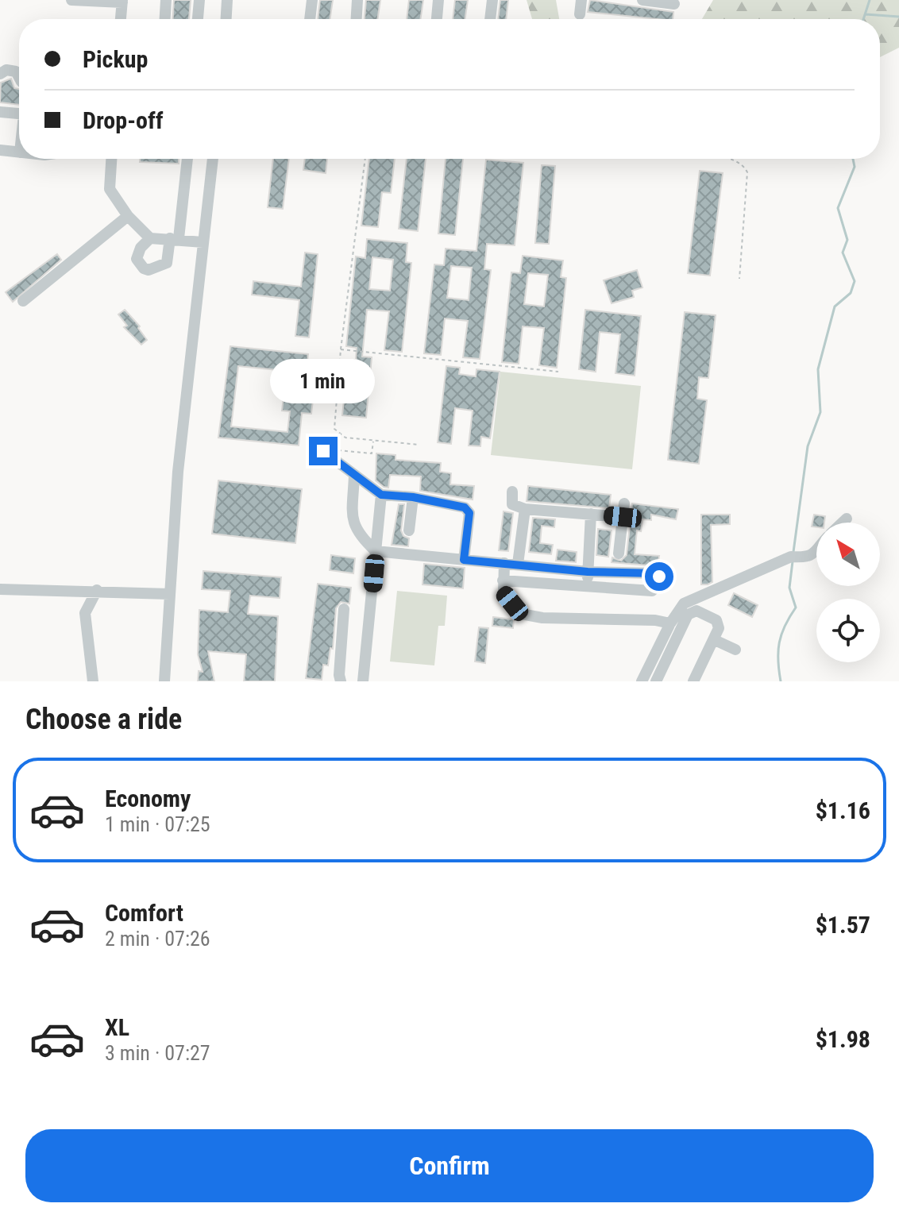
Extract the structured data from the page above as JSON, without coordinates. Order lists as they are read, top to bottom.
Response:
{
  "north": "top left",
  "page": {
    "banner": ["Pickup", "Drop-off"],
    "bubble": "1 min",
    "heading": "Choose a ride",
    "list": [
      {
        "name": "Economy",
        "note": "1 min · 07:25",
        "value": "$1.16"
      },
      {
        "name": "Comfort",
        "note": "2 min · 07:26",
        "value": "$1.57"
      },
      {
        "name": "XL",
        "note": "3 min · 07:27",
        "value": "$1.98"
      }
    ],
    "buttons": "Confirm"
  }
}
